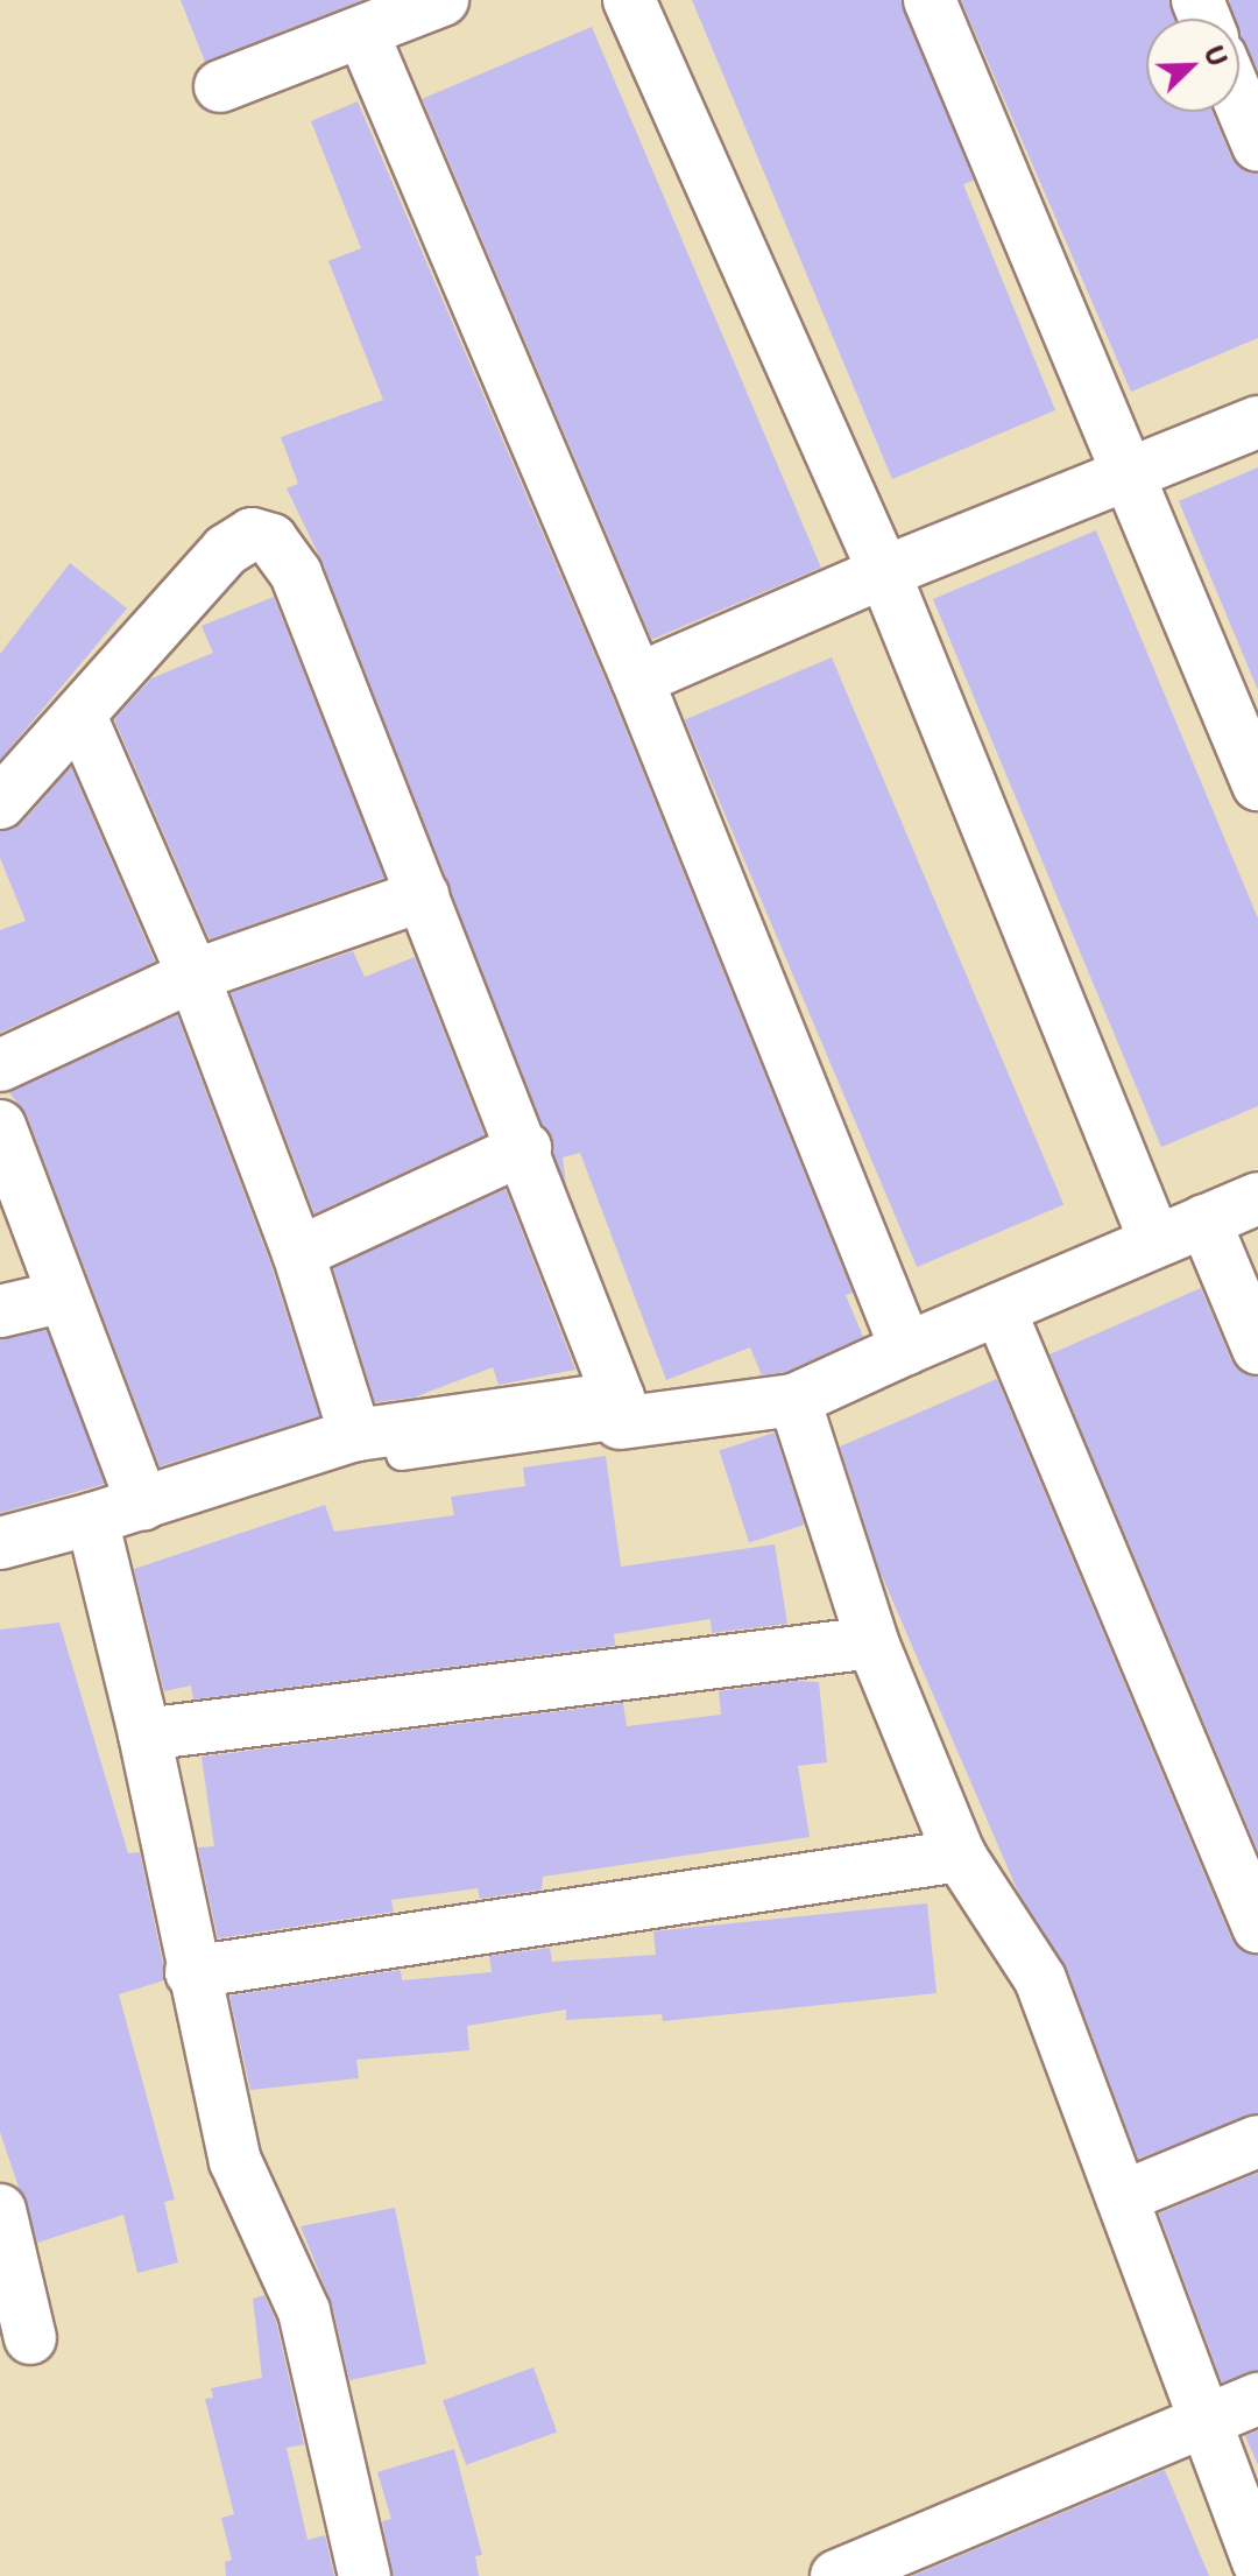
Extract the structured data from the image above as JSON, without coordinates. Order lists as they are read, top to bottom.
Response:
{
  "north": "top right"
}
